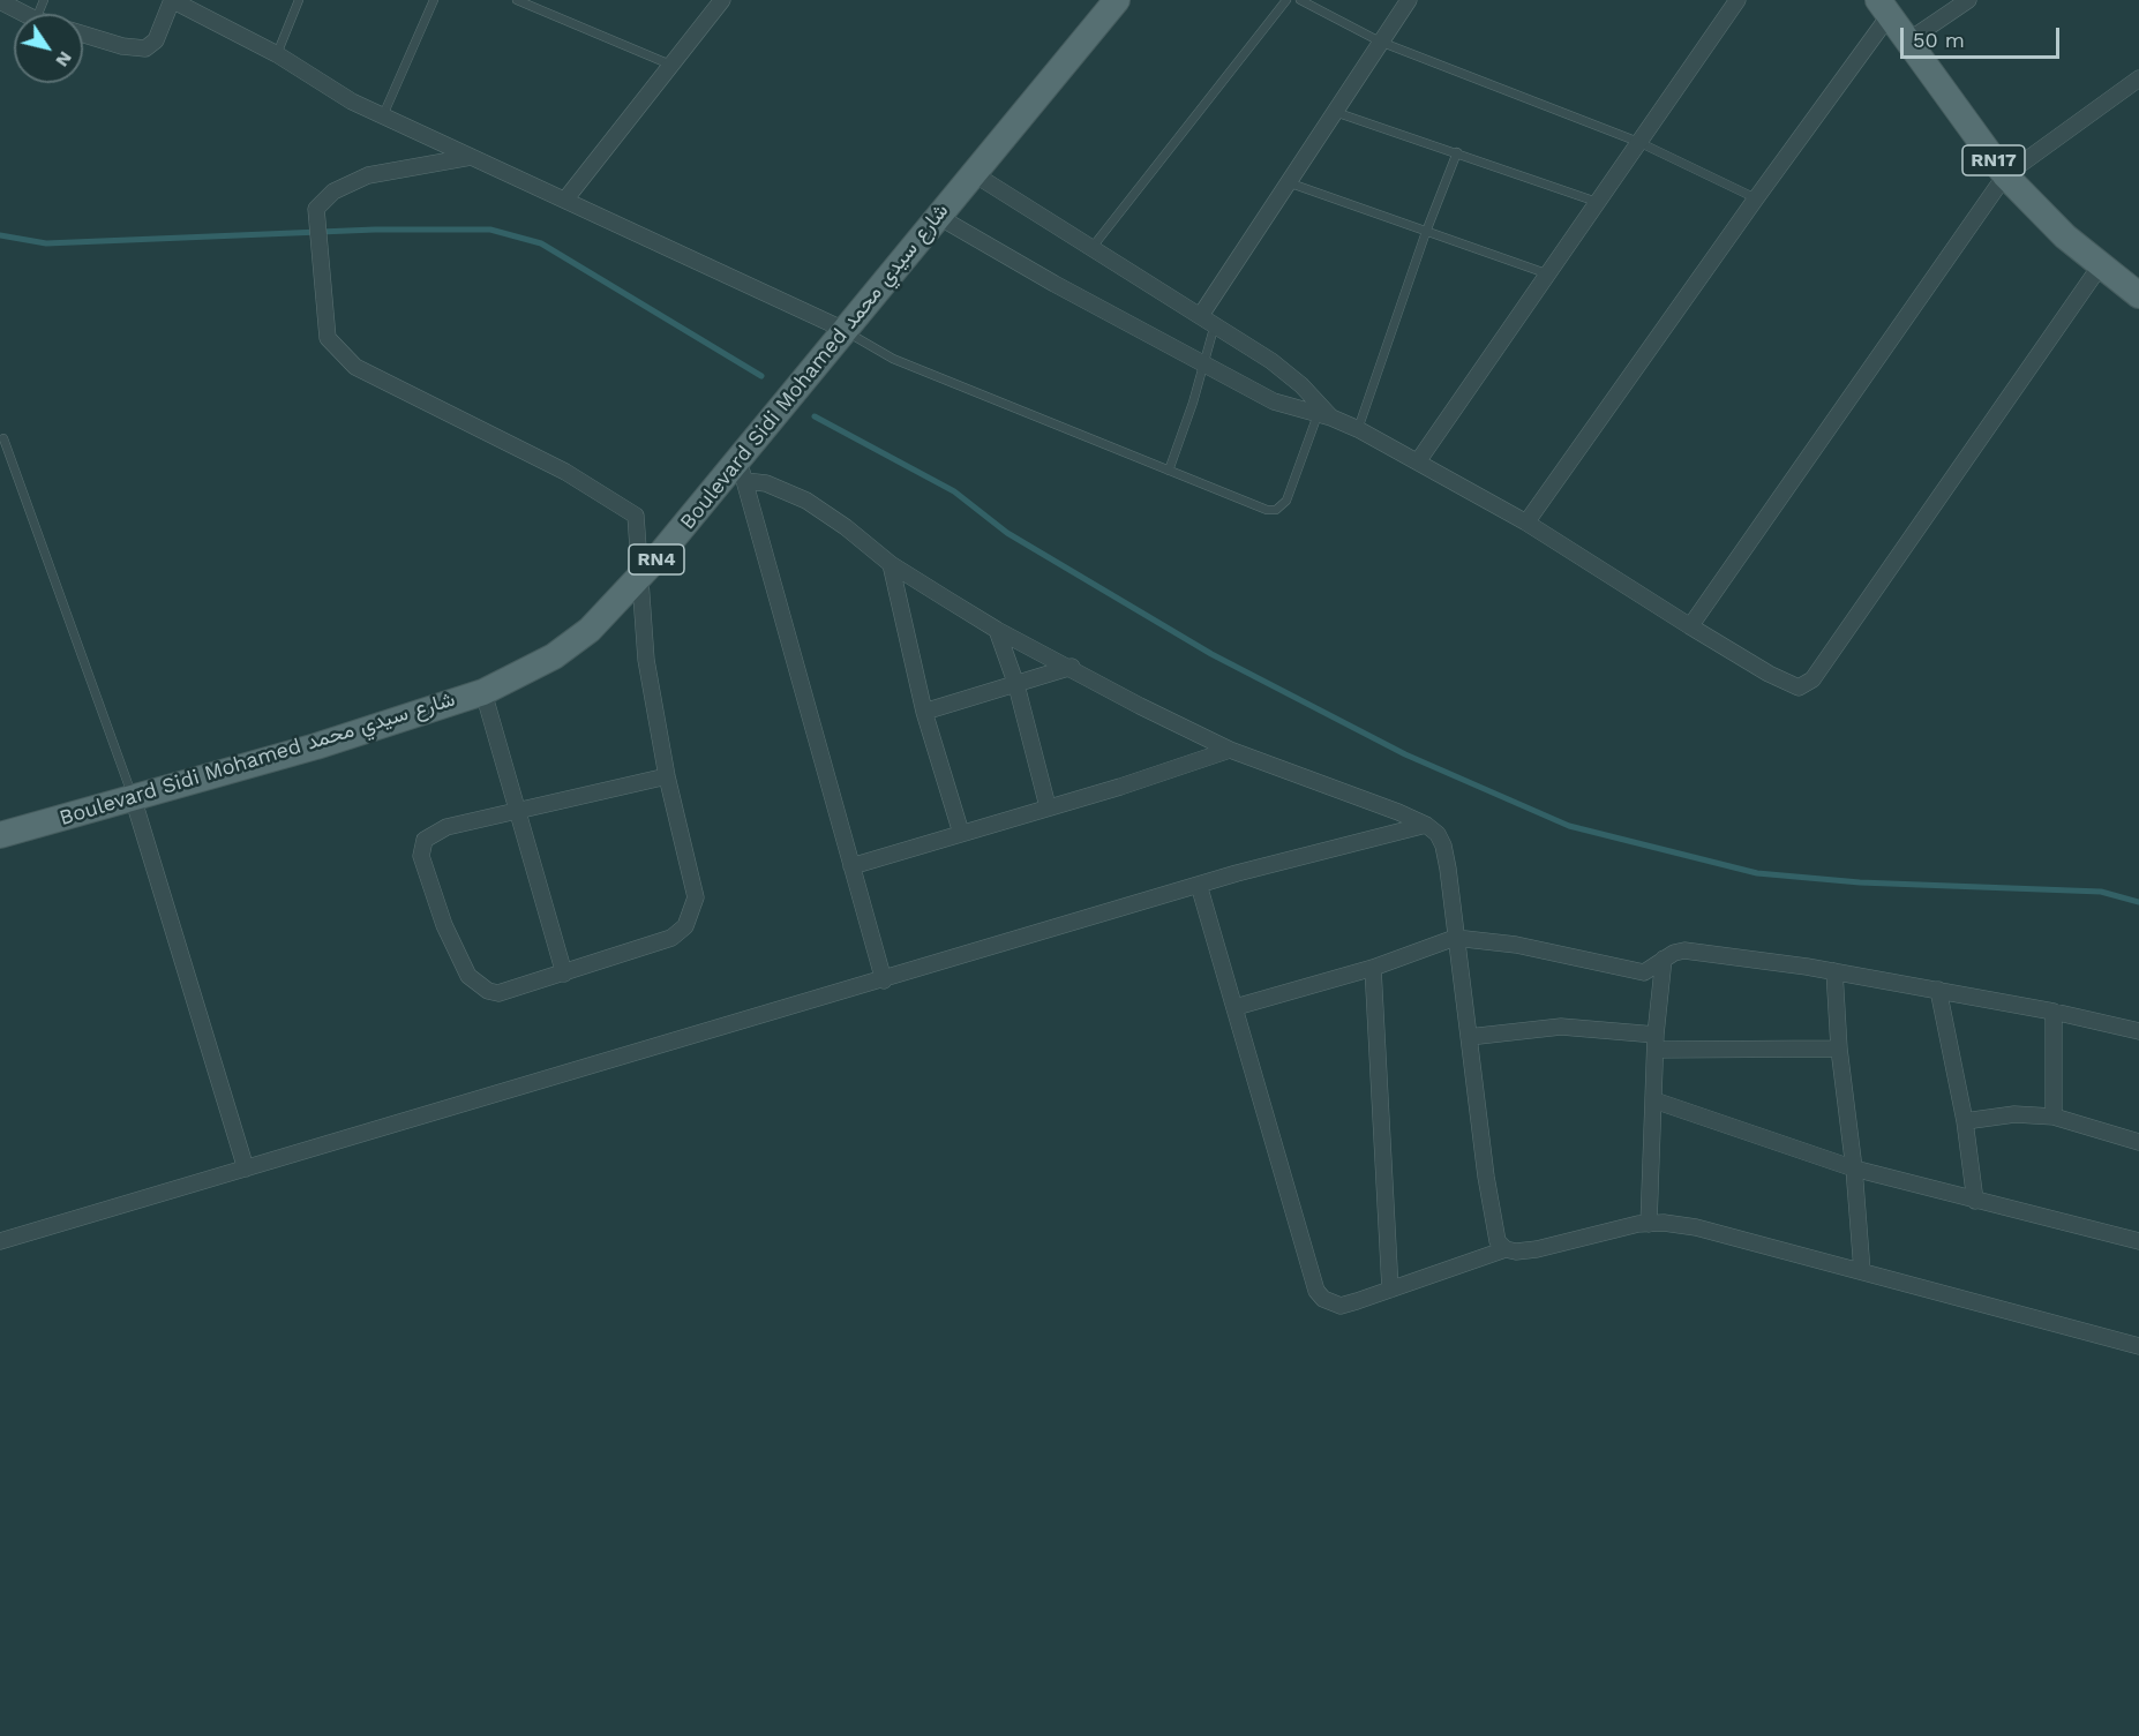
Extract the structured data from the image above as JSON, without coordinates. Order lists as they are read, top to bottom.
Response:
{
  "streets": {
    "main road": ["RN17", "Boulevard Sidi Mohamed شارع سيدي محمد", "RN4"]
  },
  "scale_bar": "50 m",
  "north": "bottom right"
}
